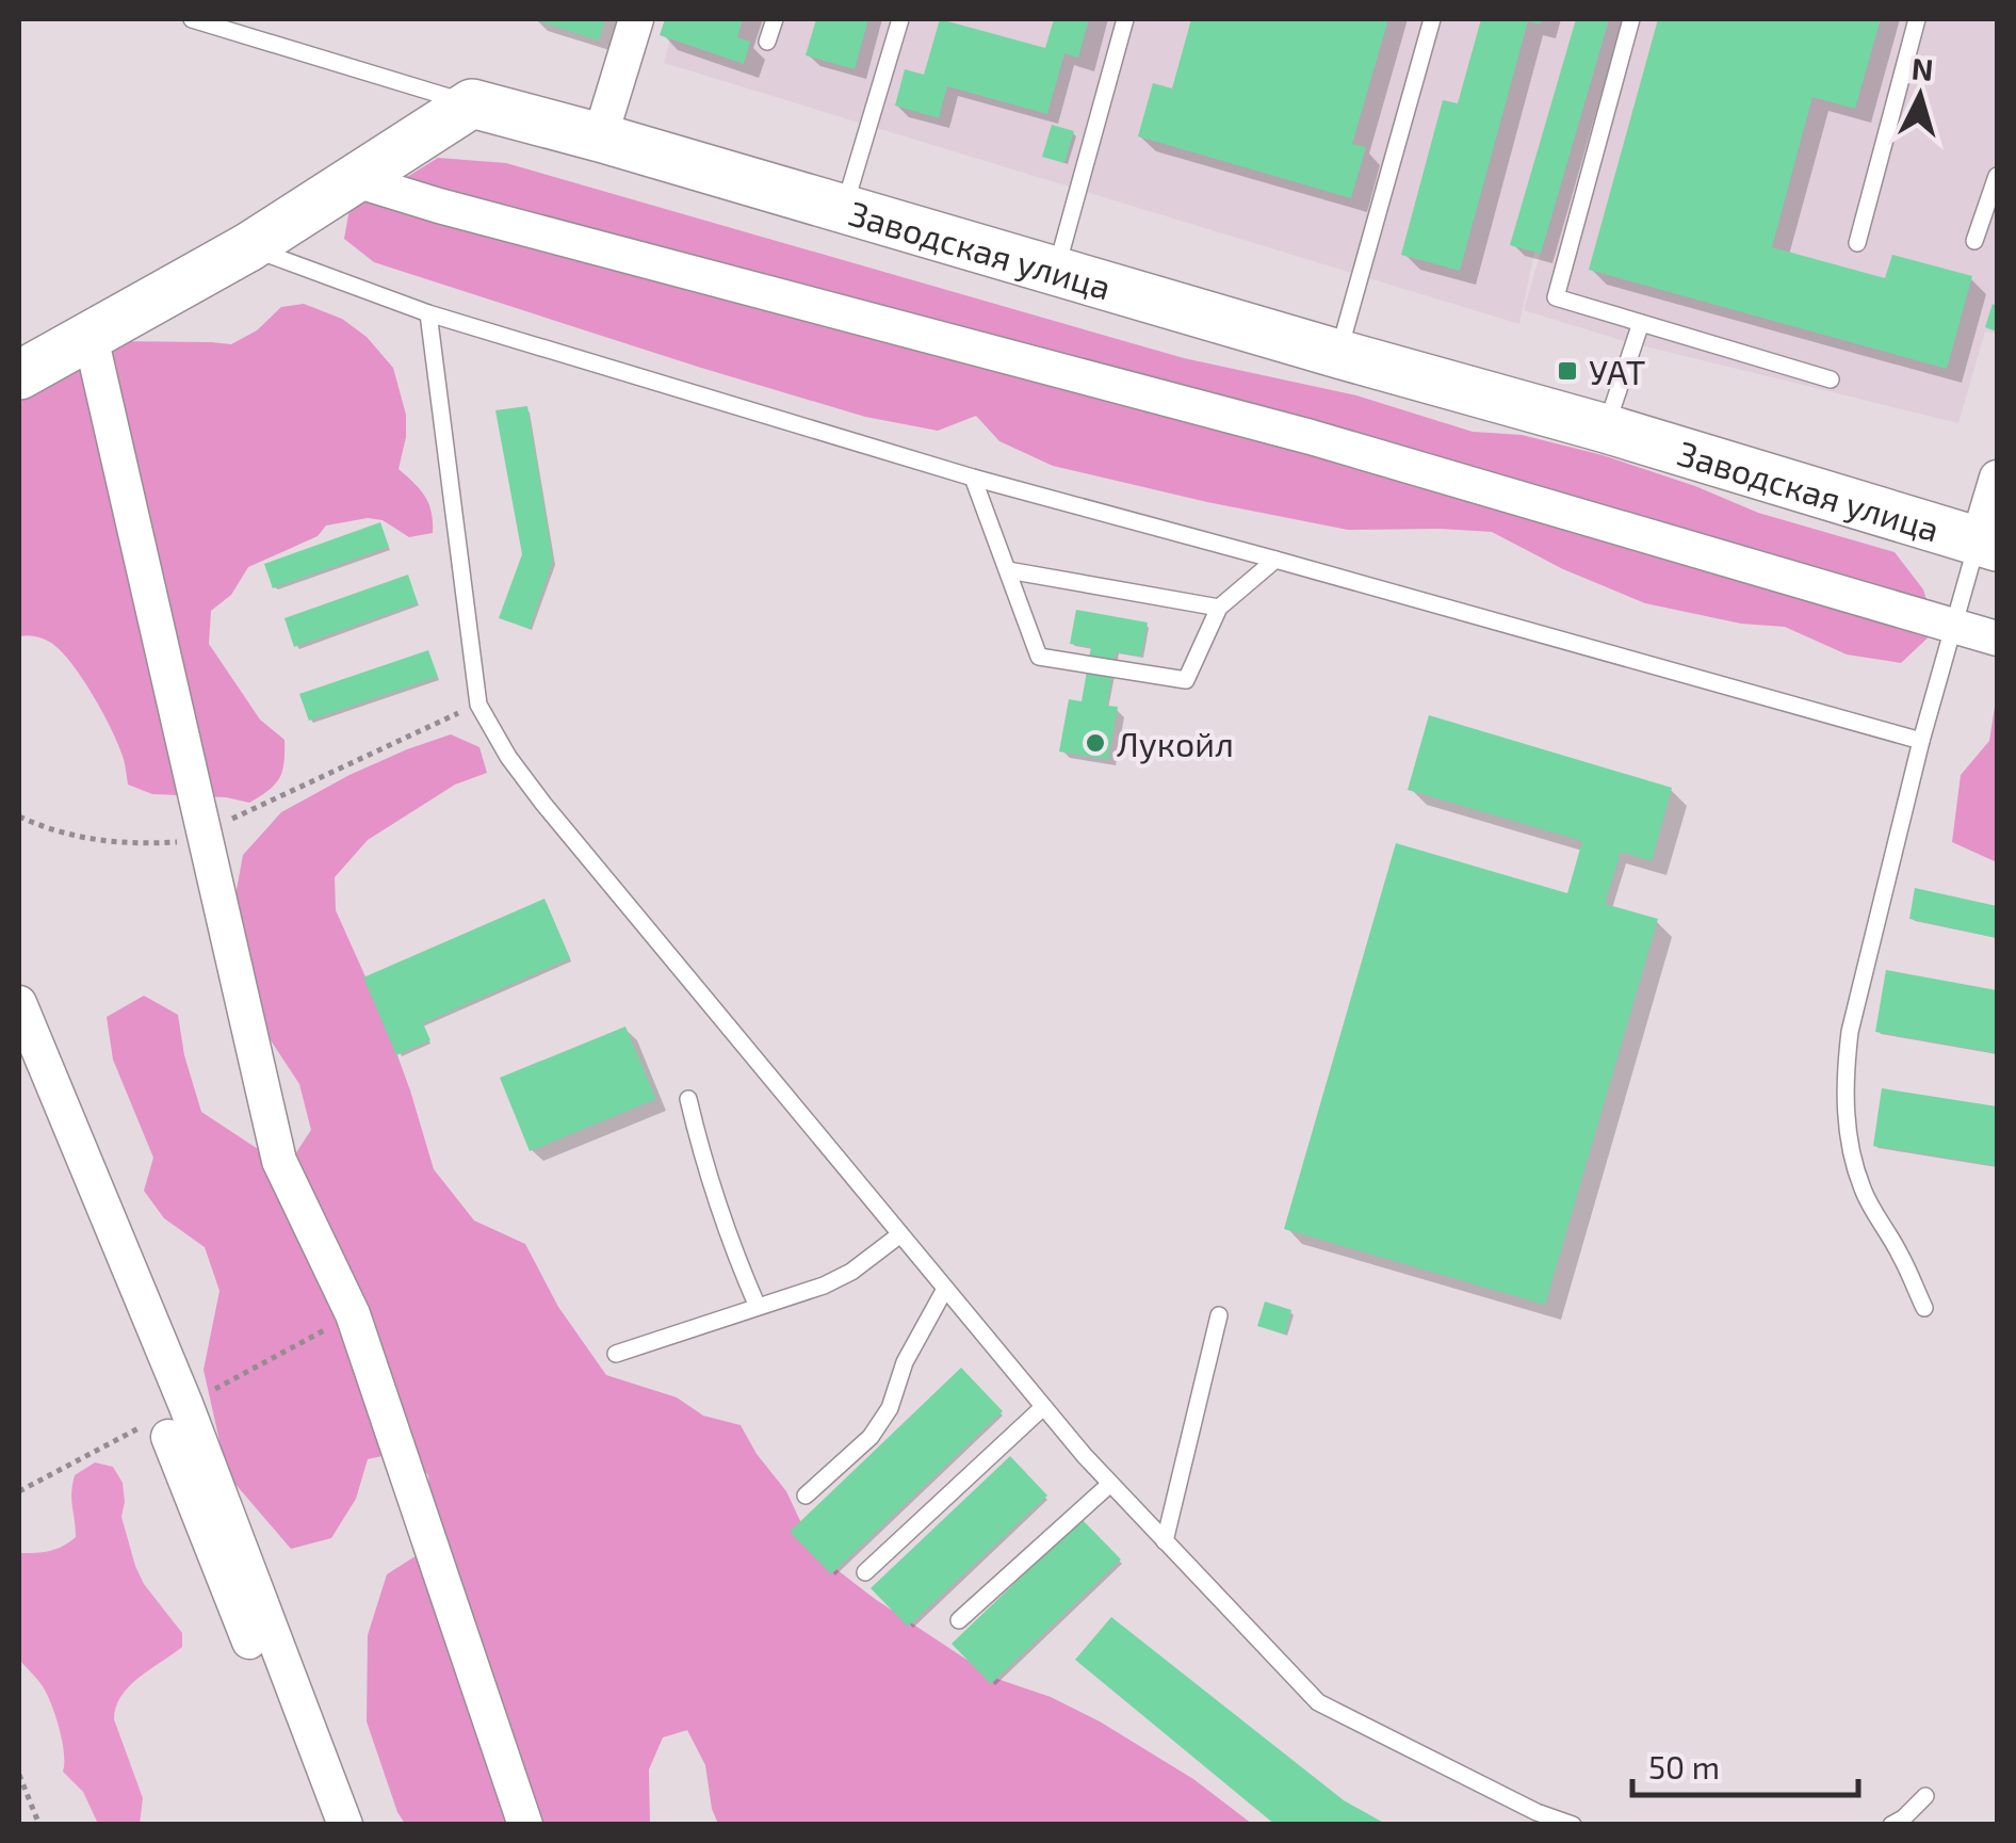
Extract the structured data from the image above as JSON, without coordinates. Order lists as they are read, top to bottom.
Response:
{
  "streets": {
    "main road": ["Заводская улица"]
  },
  "places": {
    "transit": ["УАТ"],
    "other": ["Лукойл"]
  },
  "scale_bar": "50 m",
  "north": "top"
}
